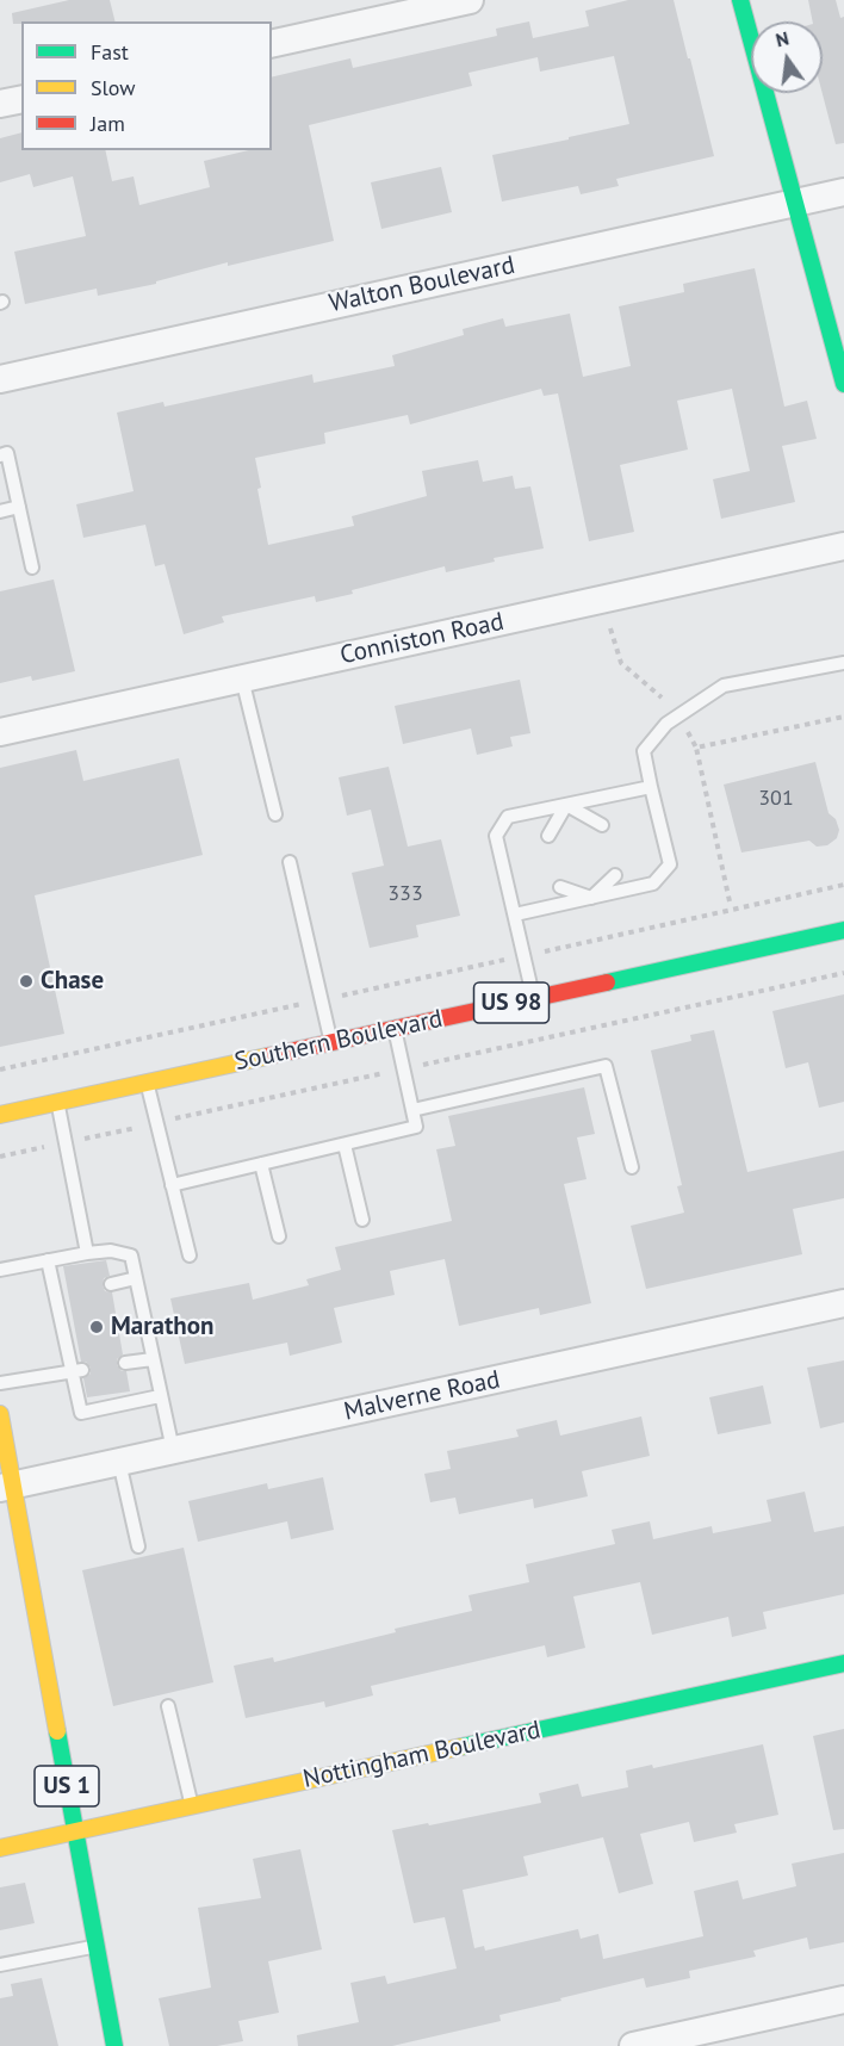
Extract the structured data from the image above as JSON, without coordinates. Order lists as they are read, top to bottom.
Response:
{
  "streets": {
    "main road": [
      "US 98",
      "Southern Boulevard",
      "Nottingham Boulevard",
      "US 1"
    ],
    "street": ["Walton Boulevard", "Conniston Road", "Malverne Road"]
  },
  "crossings": [
    ["Malverne Road", "US 1"],
    ["Nottingham Boulevard", "US 1"]
  ],
  "places": ["Chase", "Marathon"],
  "house_numbers": ["301", "333"],
  "legend": ["Fast", "Slow", "Jam"],
  "north": "top"
}
